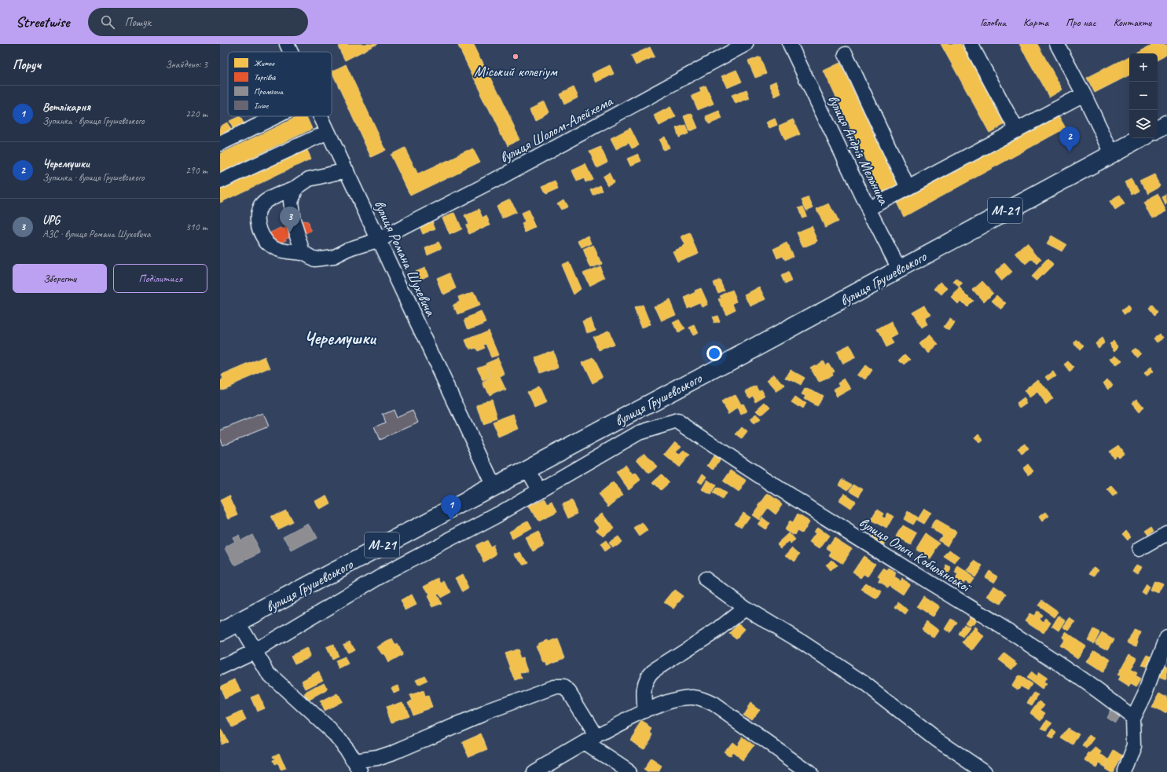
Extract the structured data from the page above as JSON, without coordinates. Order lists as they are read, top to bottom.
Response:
{
  "streets": {
    "highway": ["М-21", "вулиця Грушевського"],
    "street": [
      "вулиця Шолом-Алейхема",
      "вулиця Андрія Мельника",
      "вулиця Романа Шухевича",
      "вулиця Ольги Кобилянської"
    ]
  },
  "crossings": [
    ["вулиця Шолом-Алейхема", "вулиця Романа Шухевича"],
    ["вулиця Андрія Мельника", "вулиця Грушевського"],
    ["вулиця Романа Шухевича", "вулиця Грушевського"]
  ],
  "districts": ["Черемушки"],
  "places": ["Міський колегіум"],
  "legend": [
    "Житло",
    "Торгівля",
    "Промзона",
    "Інше"
  ],
  "page": {
    "header": "Streetwise",
    "search": "Пошук",
    "nav": [
      "Головна",
      "Карта",
      "Про нас",
      "Контакти"
    ],
    "heading": ["Поруч", "Знайдено: 3"],
    "map_buttons": ["+", "−"],
    "list": [
      {
        "mark": "1",
        "name": "Ветлікарня",
        "note": "Зупинка · вулиця Грушевського",
        "value": "220 m"
      },
      {
        "mark": "2",
        "name": "Черемушки",
        "note": "Зупинка · вулиця Грушевського",
        "value": "290 m"
      },
      {
        "mark": "3",
        "name": "UPG",
        "note": "АЗС · вулиця Романа Шухевича",
        "value": "310 m"
      }
    ],
    "pins": ["2", "3", "1"],
    "buttons": ["Зберегти", "Поділитися"]
  }
}
